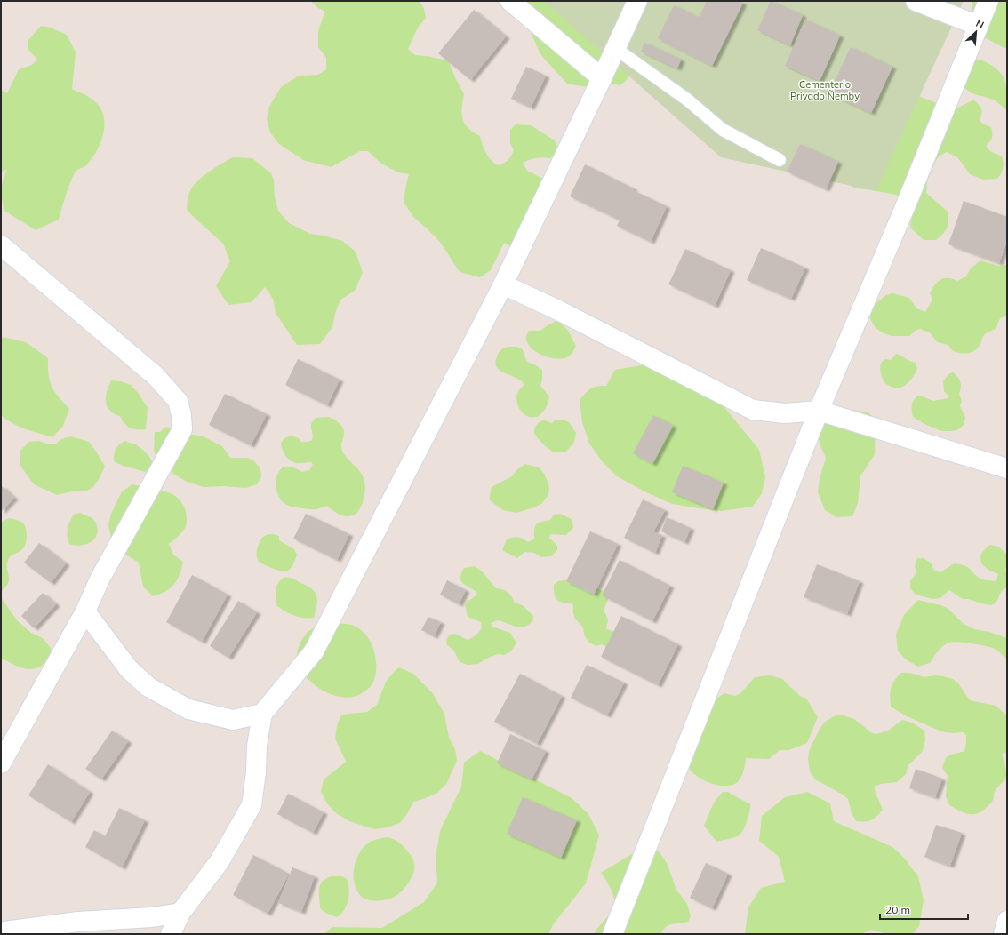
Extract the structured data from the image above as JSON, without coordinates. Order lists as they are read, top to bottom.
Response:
{
  "parks": ["Cementerio Privado Ñemby"],
  "scale_bar": "20 m",
  "north": "top right"
}
